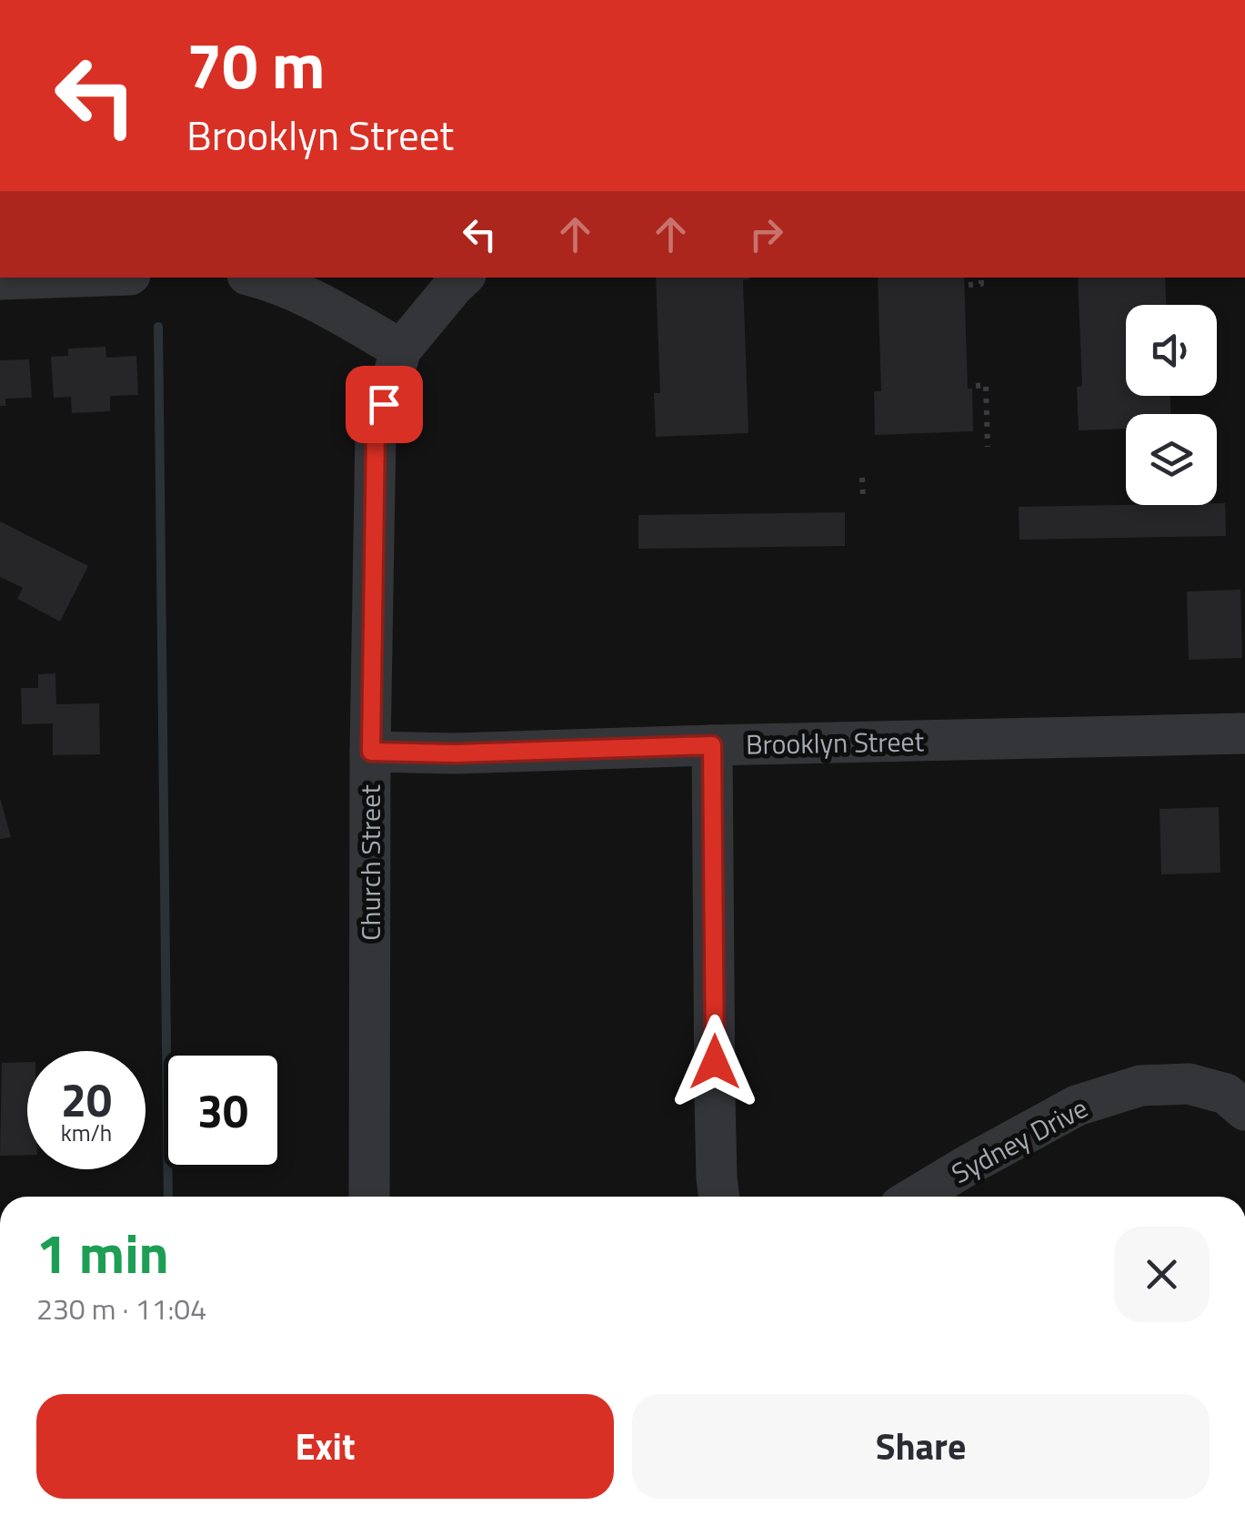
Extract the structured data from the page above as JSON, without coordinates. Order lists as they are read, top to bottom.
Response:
{
  "streets": {
    "street": ["Brooklyn Street", "Church Street", "Sydney Drive"]
  },
  "crossings": [
    ["Brooklyn Street", "Church Street"]
  ],
  "page": {
    "turn": ["70 m", "Brooklyn Street"],
    "speed": "20 km/h",
    "limit": "30",
    "heading": ["1 min", "230 m · 11:04"],
    "buttons": ["Exit", "Share"]
  }
}
